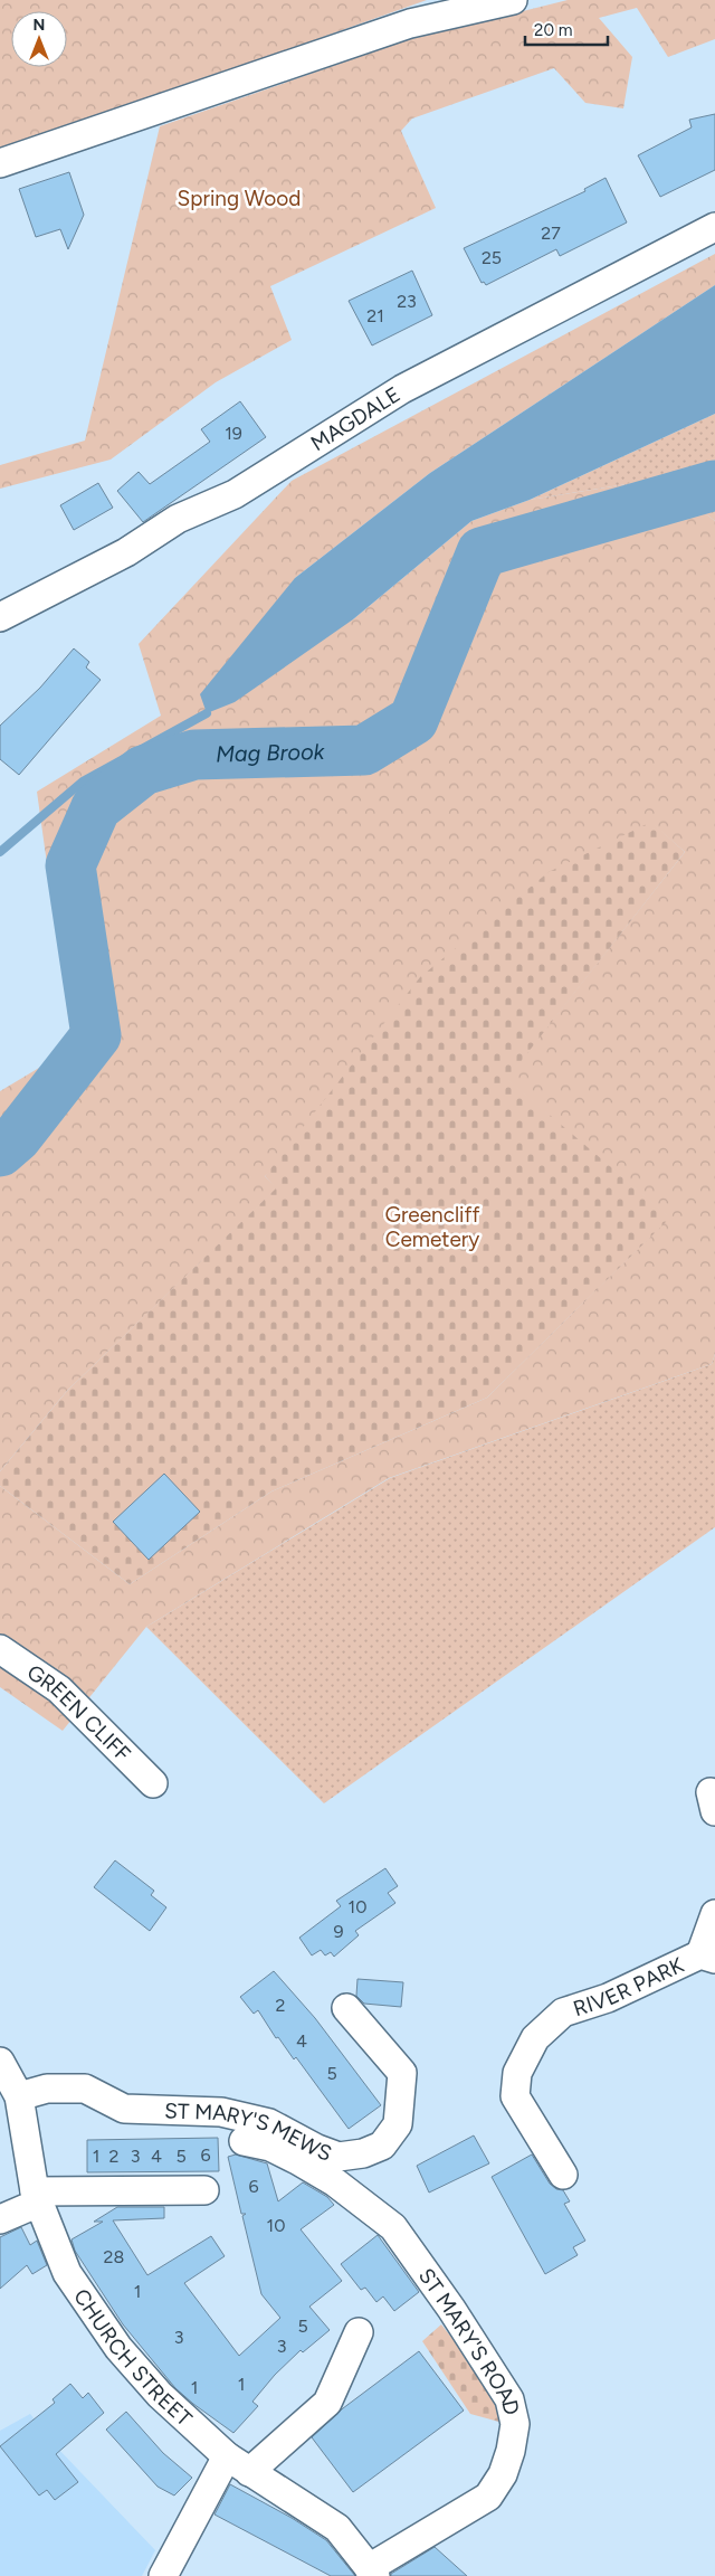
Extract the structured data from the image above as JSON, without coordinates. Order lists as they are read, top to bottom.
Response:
{
  "streets": {
    "street": [
      "MAGDALE",
      "GREEN CLIFF",
      "RIVER PARK",
      "ST MARY'S MEWS",
      "ST MARY'S ROAD",
      "CHURCH STREET"
    ]
  },
  "crossings": [
    ["ST MARY'S MEWS", "CHURCH STREET"],
    ["ST MARY'S ROAD", "CHURCH STREET"]
  ],
  "water": ["Mag Brook"],
  "parks": ["Spring Wood", "Greencliff Cemetery"],
  "house_numbers": [
    "27",
    "25",
    "23",
    "21",
    "19",
    "10",
    "9",
    "2",
    "4",
    "5",
    "6",
    "1",
    "2",
    "3",
    "4",
    "5",
    "6",
    "10",
    "28",
    "1",
    "5",
    "3",
    "3",
    "1",
    "1"
  ],
  "scale_bar": "20 m",
  "north": "top"
}
